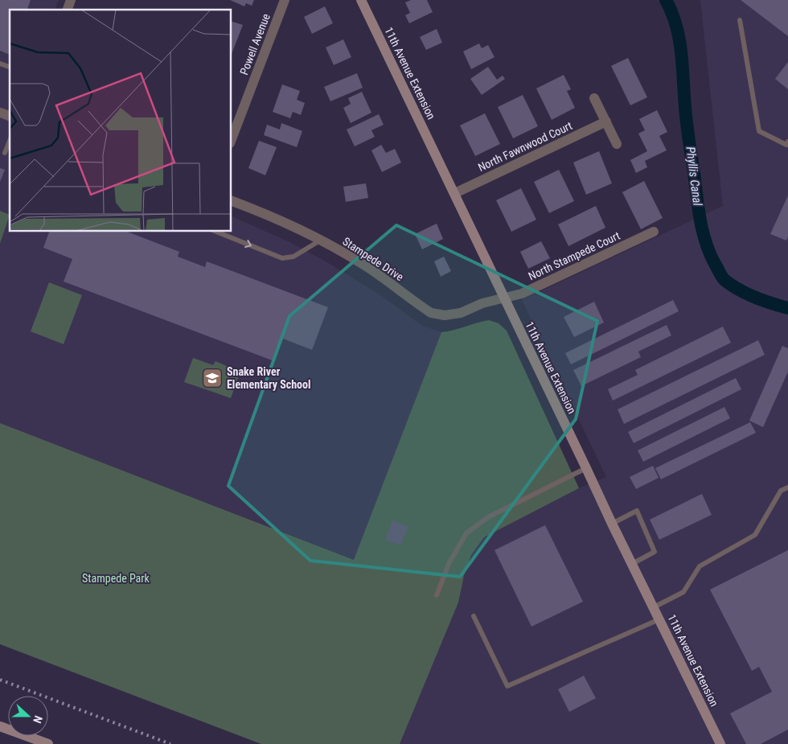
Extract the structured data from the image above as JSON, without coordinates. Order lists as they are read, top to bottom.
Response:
{
  "streets": {
    "street": [
      "Powell Avenue",
      "11th Avenue Extension",
      "North Fawnwood Court",
      "North Stampede Court",
      "Stampede Drive"
    ]
  },
  "crossings": [
    ["11th Avenue Extension", "North Fawnwood Court"],
    ["11th Avenue Extension", "North Stampede Court"],
    ["11th Avenue Extension", "Stampede Drive"],
    ["North Stampede Court", "Stampede Drive"]
  ],
  "water": ["Phyllis Canal"],
  "parks": ["Stampede Park"],
  "places": {
    "school or university": ["Snake River Elementary School"]
  },
  "north": "right"
}
